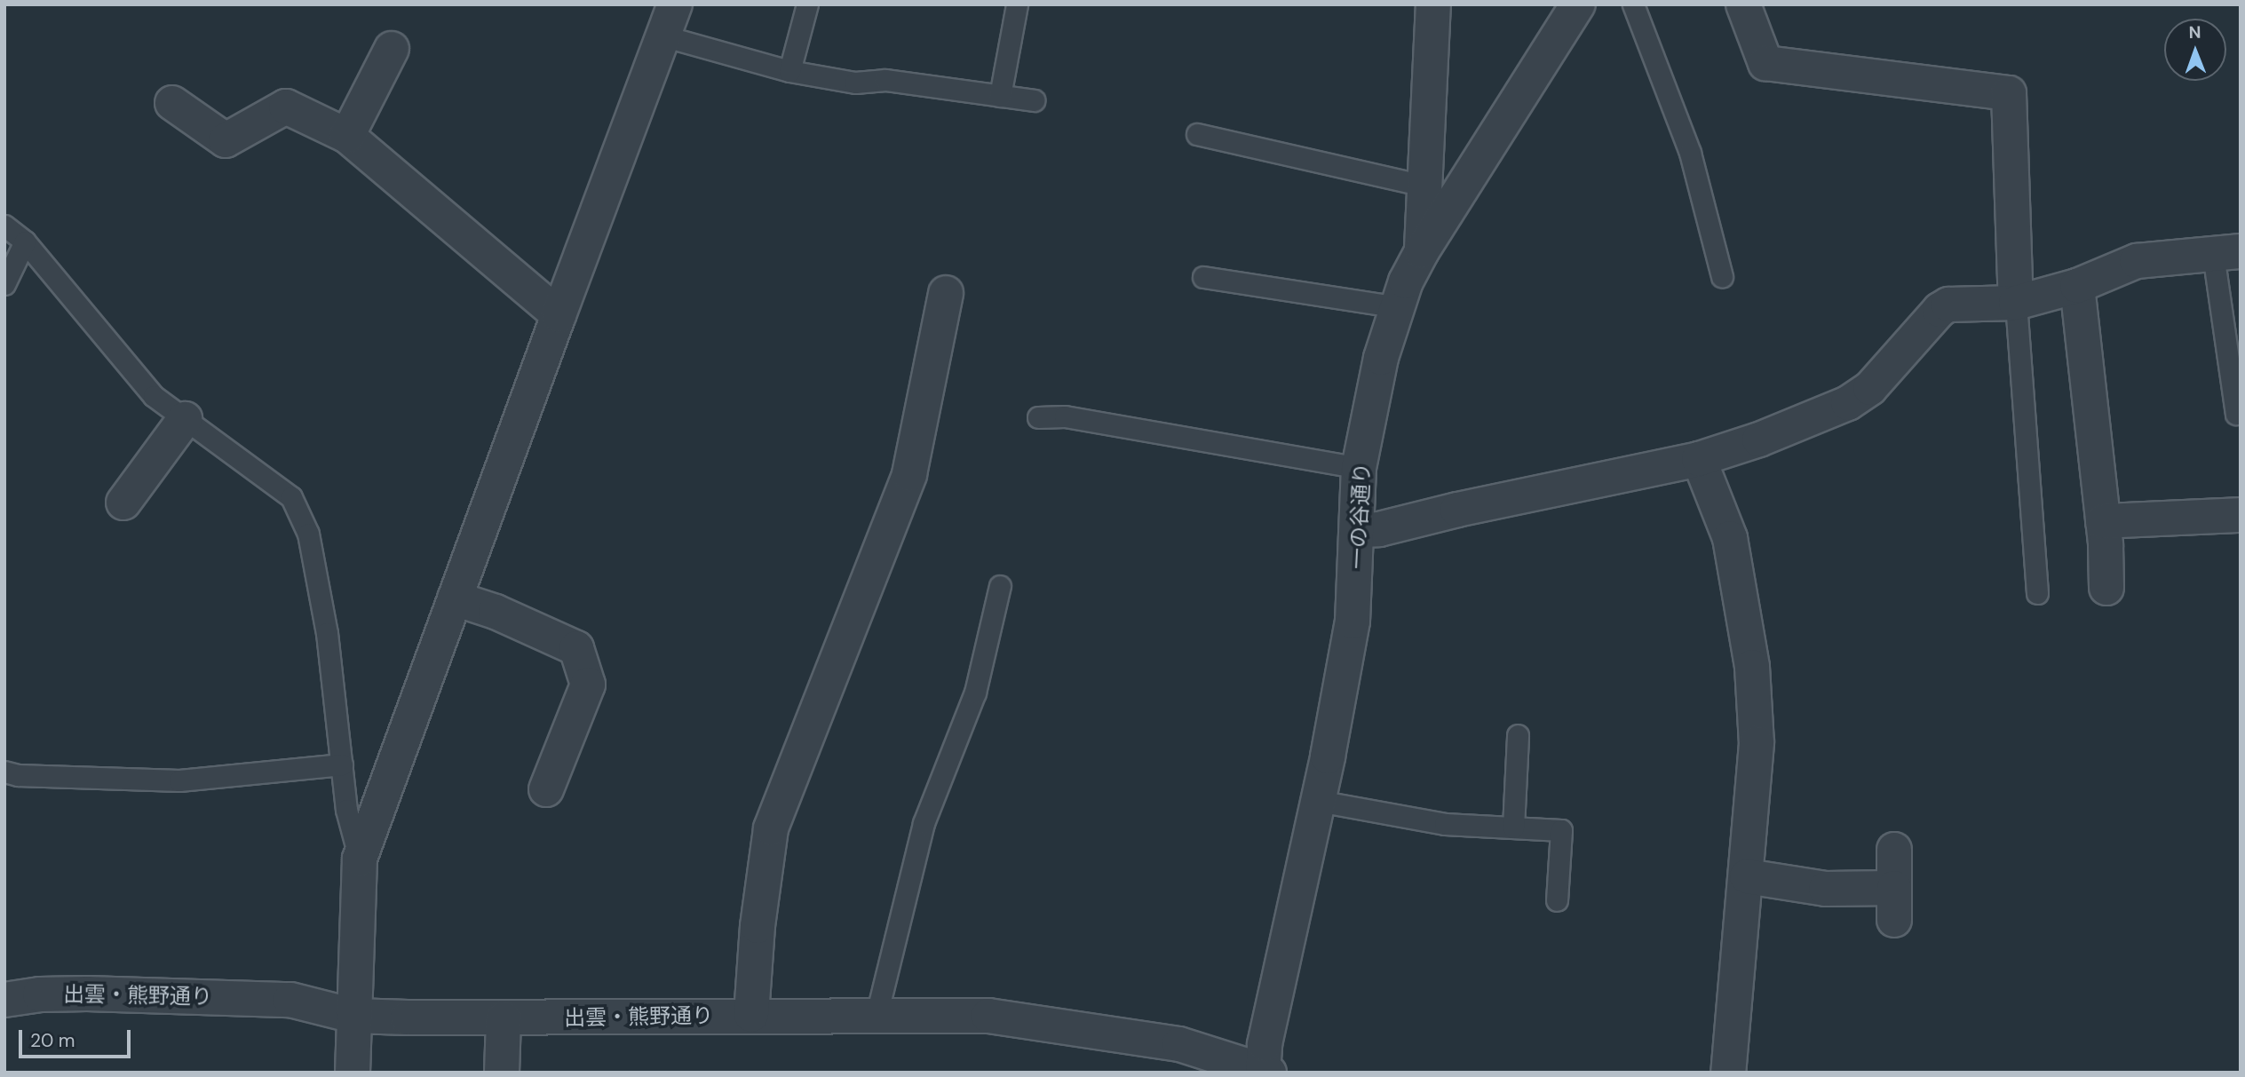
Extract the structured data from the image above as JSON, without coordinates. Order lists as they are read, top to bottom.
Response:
{
  "streets": {
    "street": ["一の谷通り", "出雲・熊野通り"]
  },
  "crossings": [
    ["一の谷通り", "出雲・熊野通り"]
  ],
  "scale_bar": "20 m",
  "north": "top"
}
